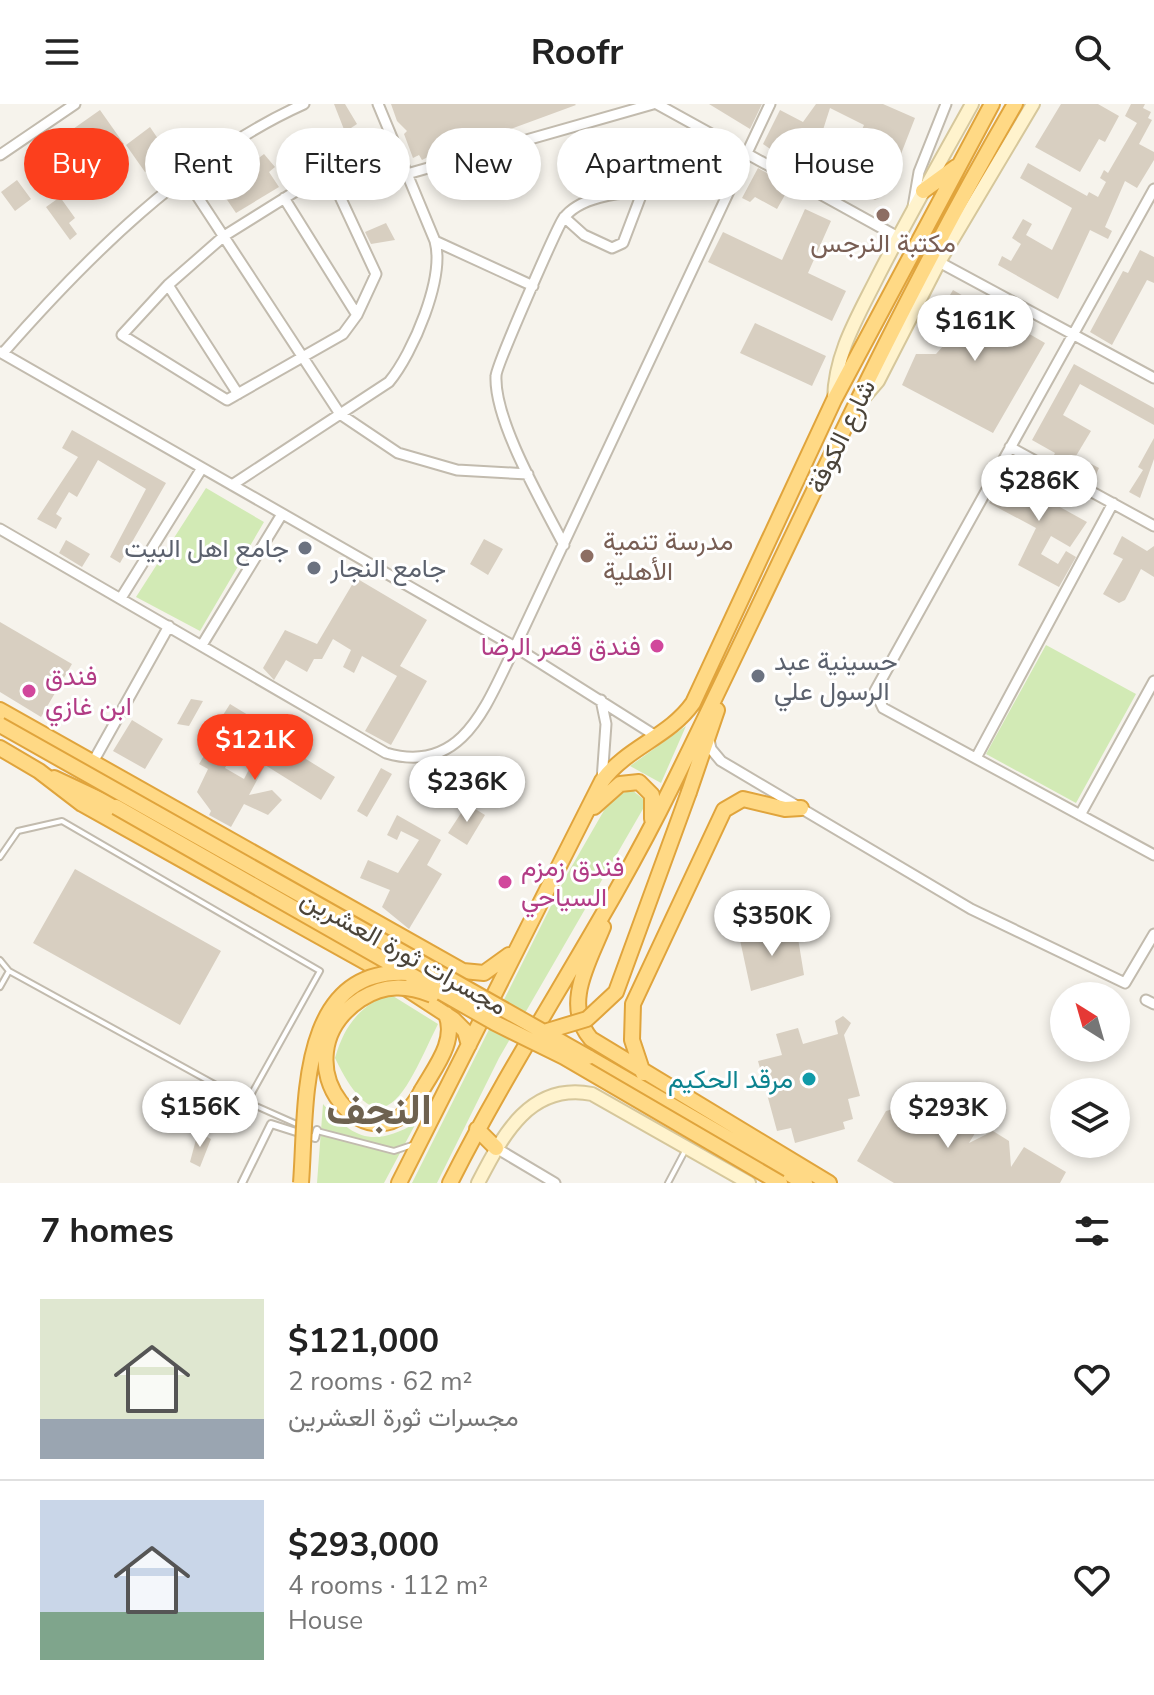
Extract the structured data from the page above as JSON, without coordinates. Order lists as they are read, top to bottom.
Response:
{
  "streets": {
    "highway": ["شارع الكوفة", "مجسرات ثورة العشرين"]
  },
  "districts": ["النجف"],
  "places": [
    "مكتبة النرجس",
    "جامع اهل البيت",
    "مدرسة تنمية الأهلية",
    "جامع النجار",
    "فندق قصر الرضا",
    "حسينية عبد الرسول علي",
    "فندق ابن غازي",
    "فندق زمزم السياحي",
    "مرقد الحكيم"
  ],
  "north": "top left",
  "page": {
    "header": "Roofr",
    "chip": [
      "Buy",
      "Rent",
      "Filters",
      "New",
      "Apartment",
      "House"
    ],
    "price": [
      "$161K",
      "$286K",
      "$121K",
      "$236K",
      "$350K",
      "$156K",
      "$293K"
    ],
    "heading": "7 homes",
    "list": [
      {
        "name": "$121,000",
        "note": "2 rooms · 62 m² · مجسرات ثورة العشرين"
      },
      {
        "name": "$293,000",
        "note": "4 rooms · 112 m² · House"
      }
    ]
  }
}
